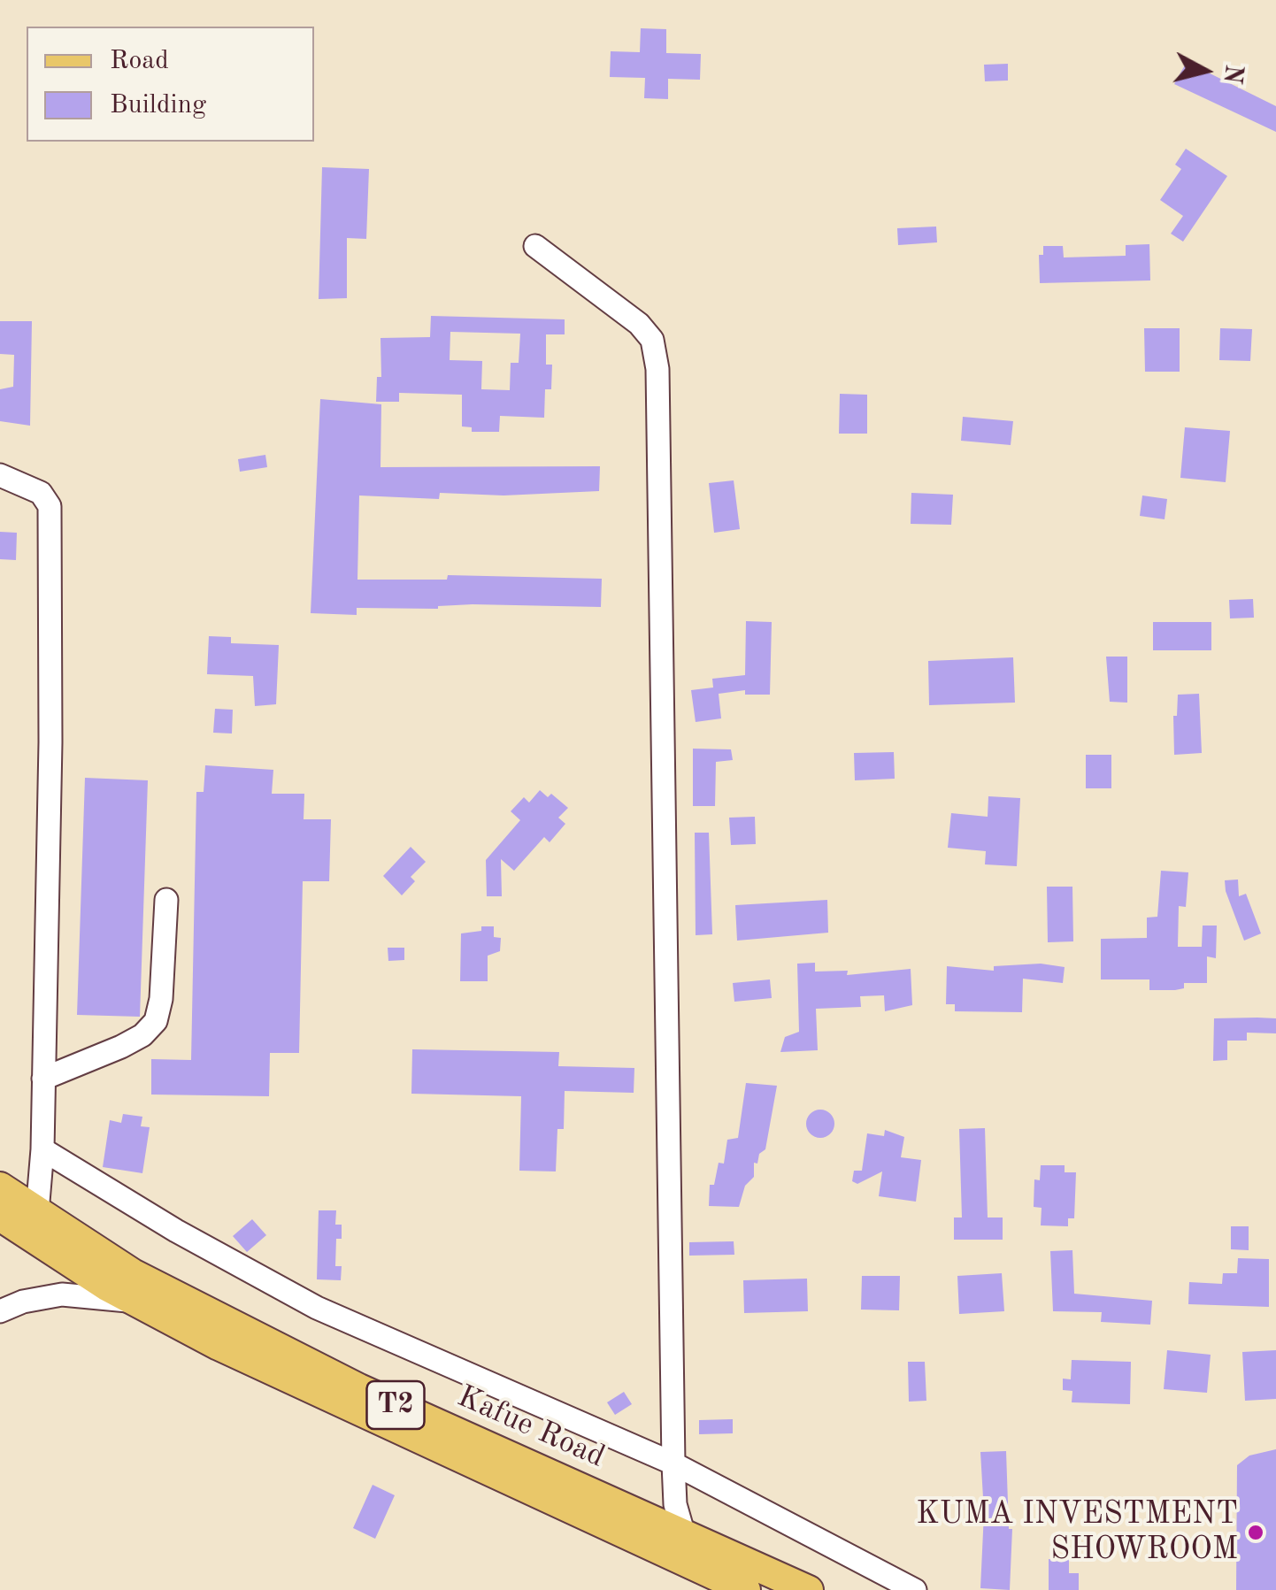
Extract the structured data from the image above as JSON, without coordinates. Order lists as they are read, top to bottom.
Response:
{
  "streets": {
    "main road": ["T2", "Kafue Road"]
  },
  "places": ["KUMA INVESTMENT SHOWROOM"],
  "legend": ["Road", "Building"],
  "north": "right"
}
